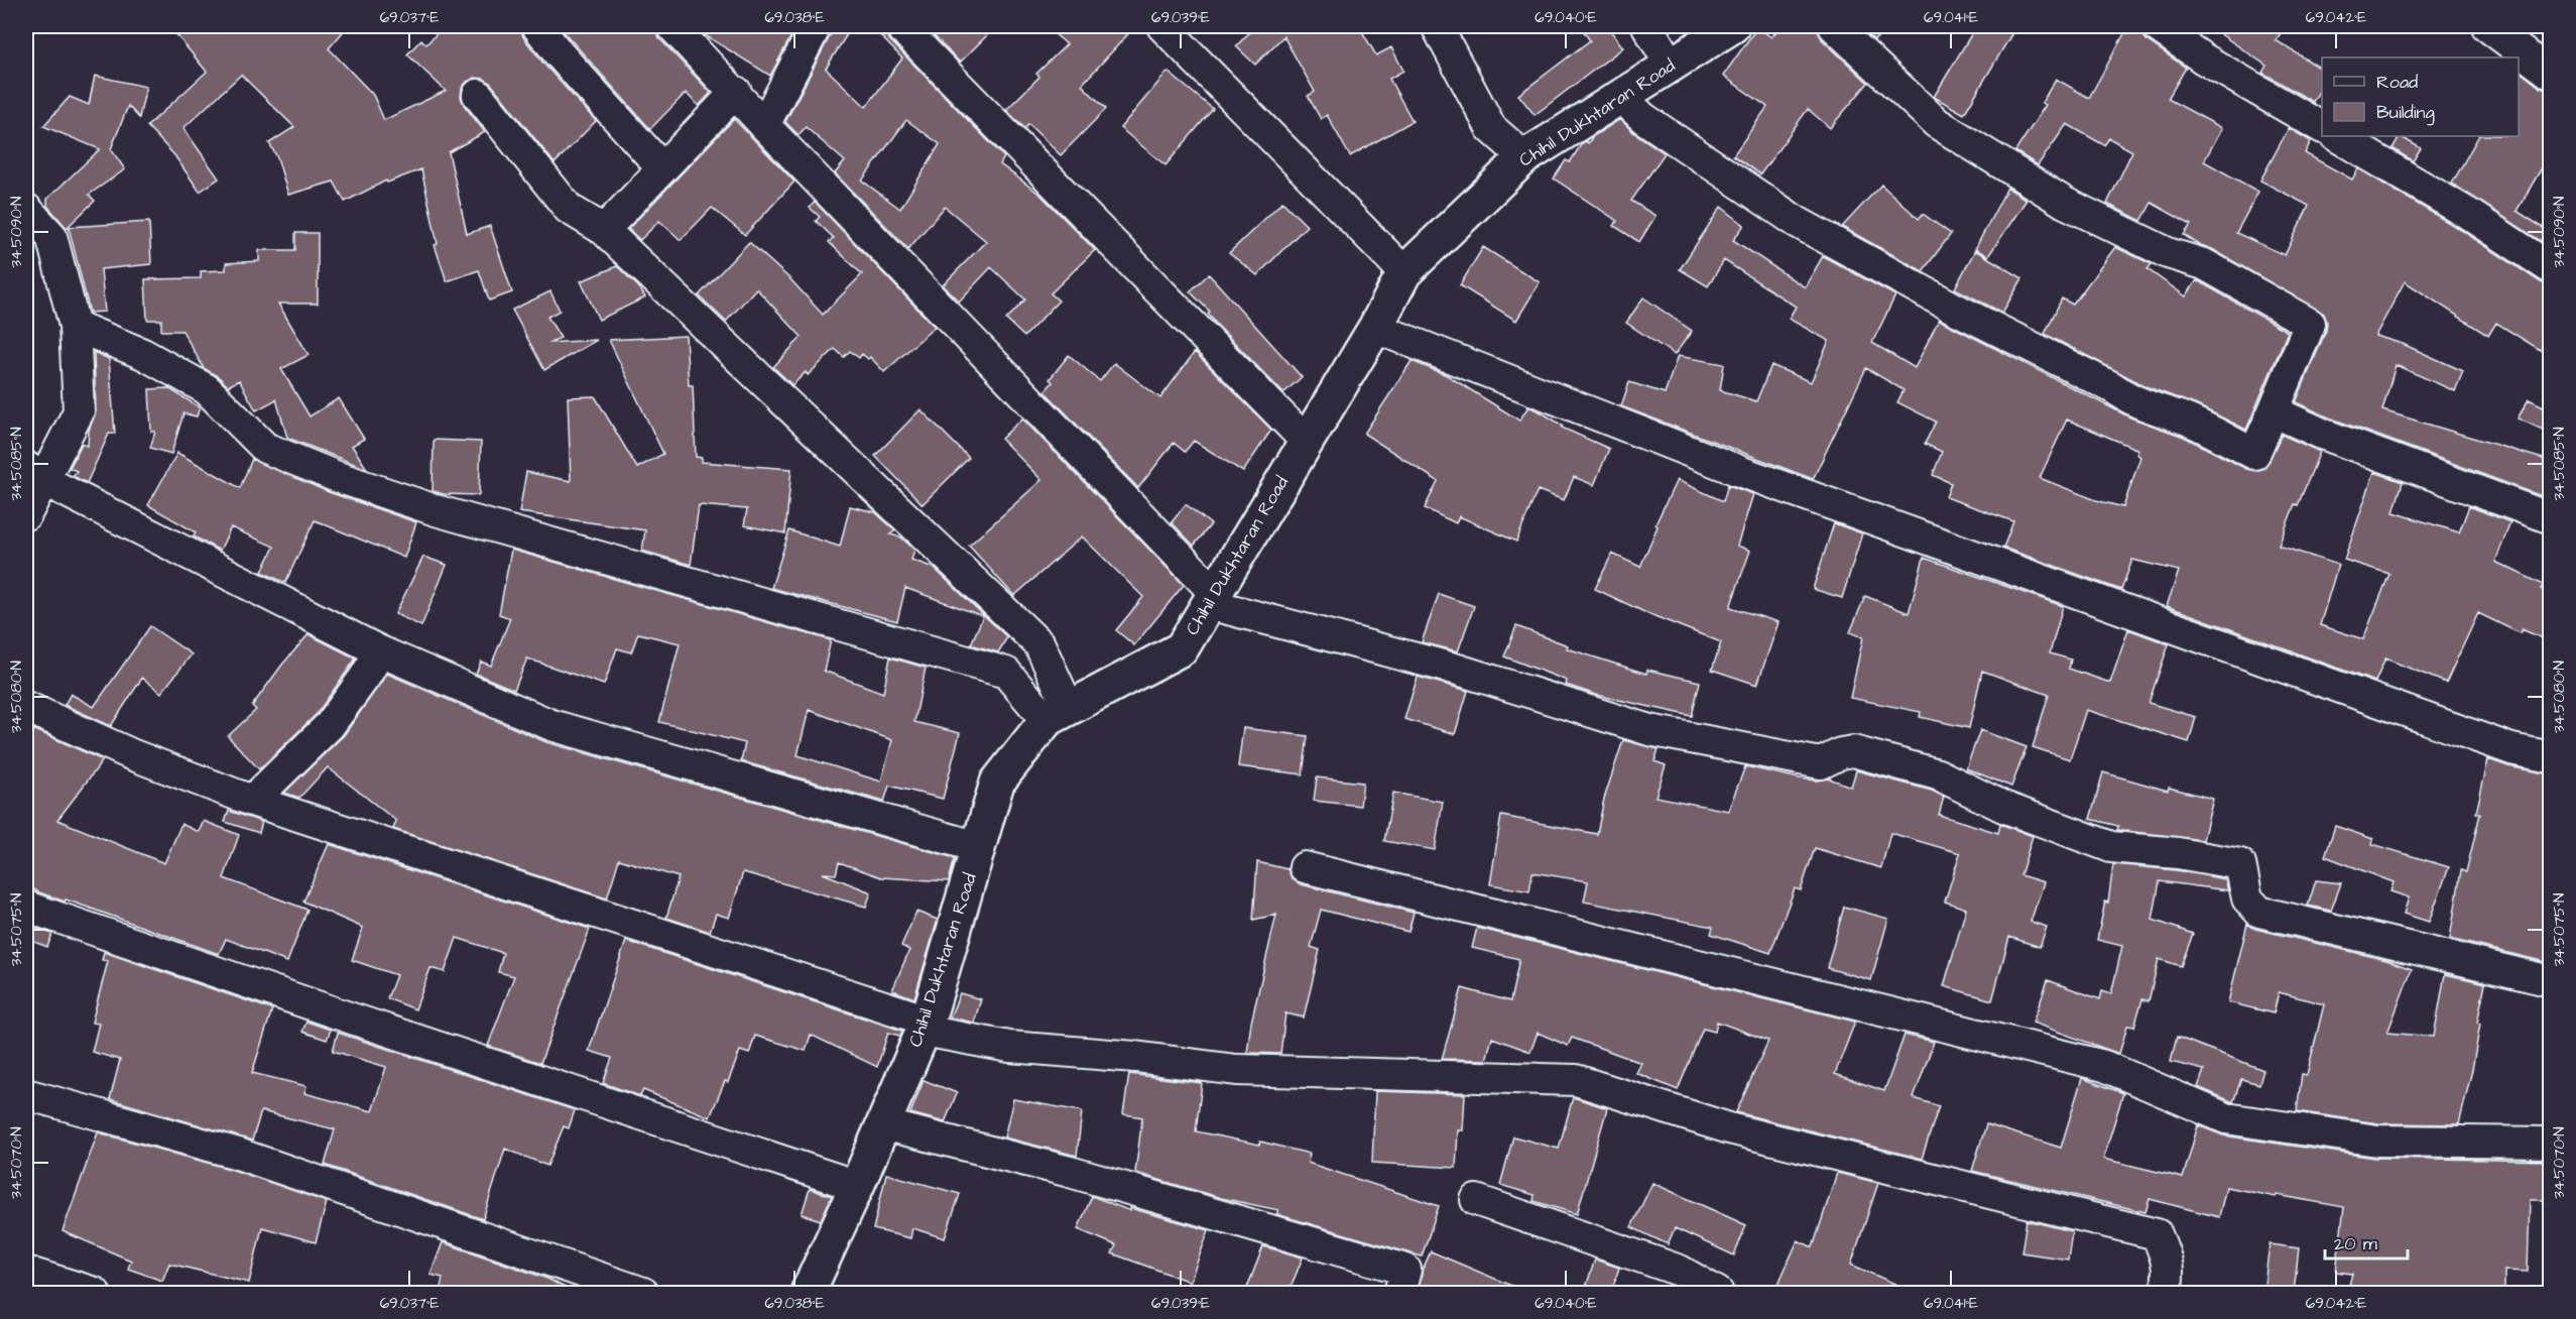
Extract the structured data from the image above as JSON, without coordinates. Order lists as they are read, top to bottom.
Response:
{
  "streets": {
    "street": ["Chihil Dukhtaran Road"]
  },
  "legend": ["Road", "Building"],
  "scale_bar": "20 m",
  "coordinates": [
    "69.037°E",
    "69.038°E",
    "69.039°E",
    "69.040°E",
    "69.041°E",
    "69.042°E",
    "34.5090°N",
    "34.5085°N",
    "34.5080°N",
    "34.5075°N",
    "34.5070°N"
  ]
}
